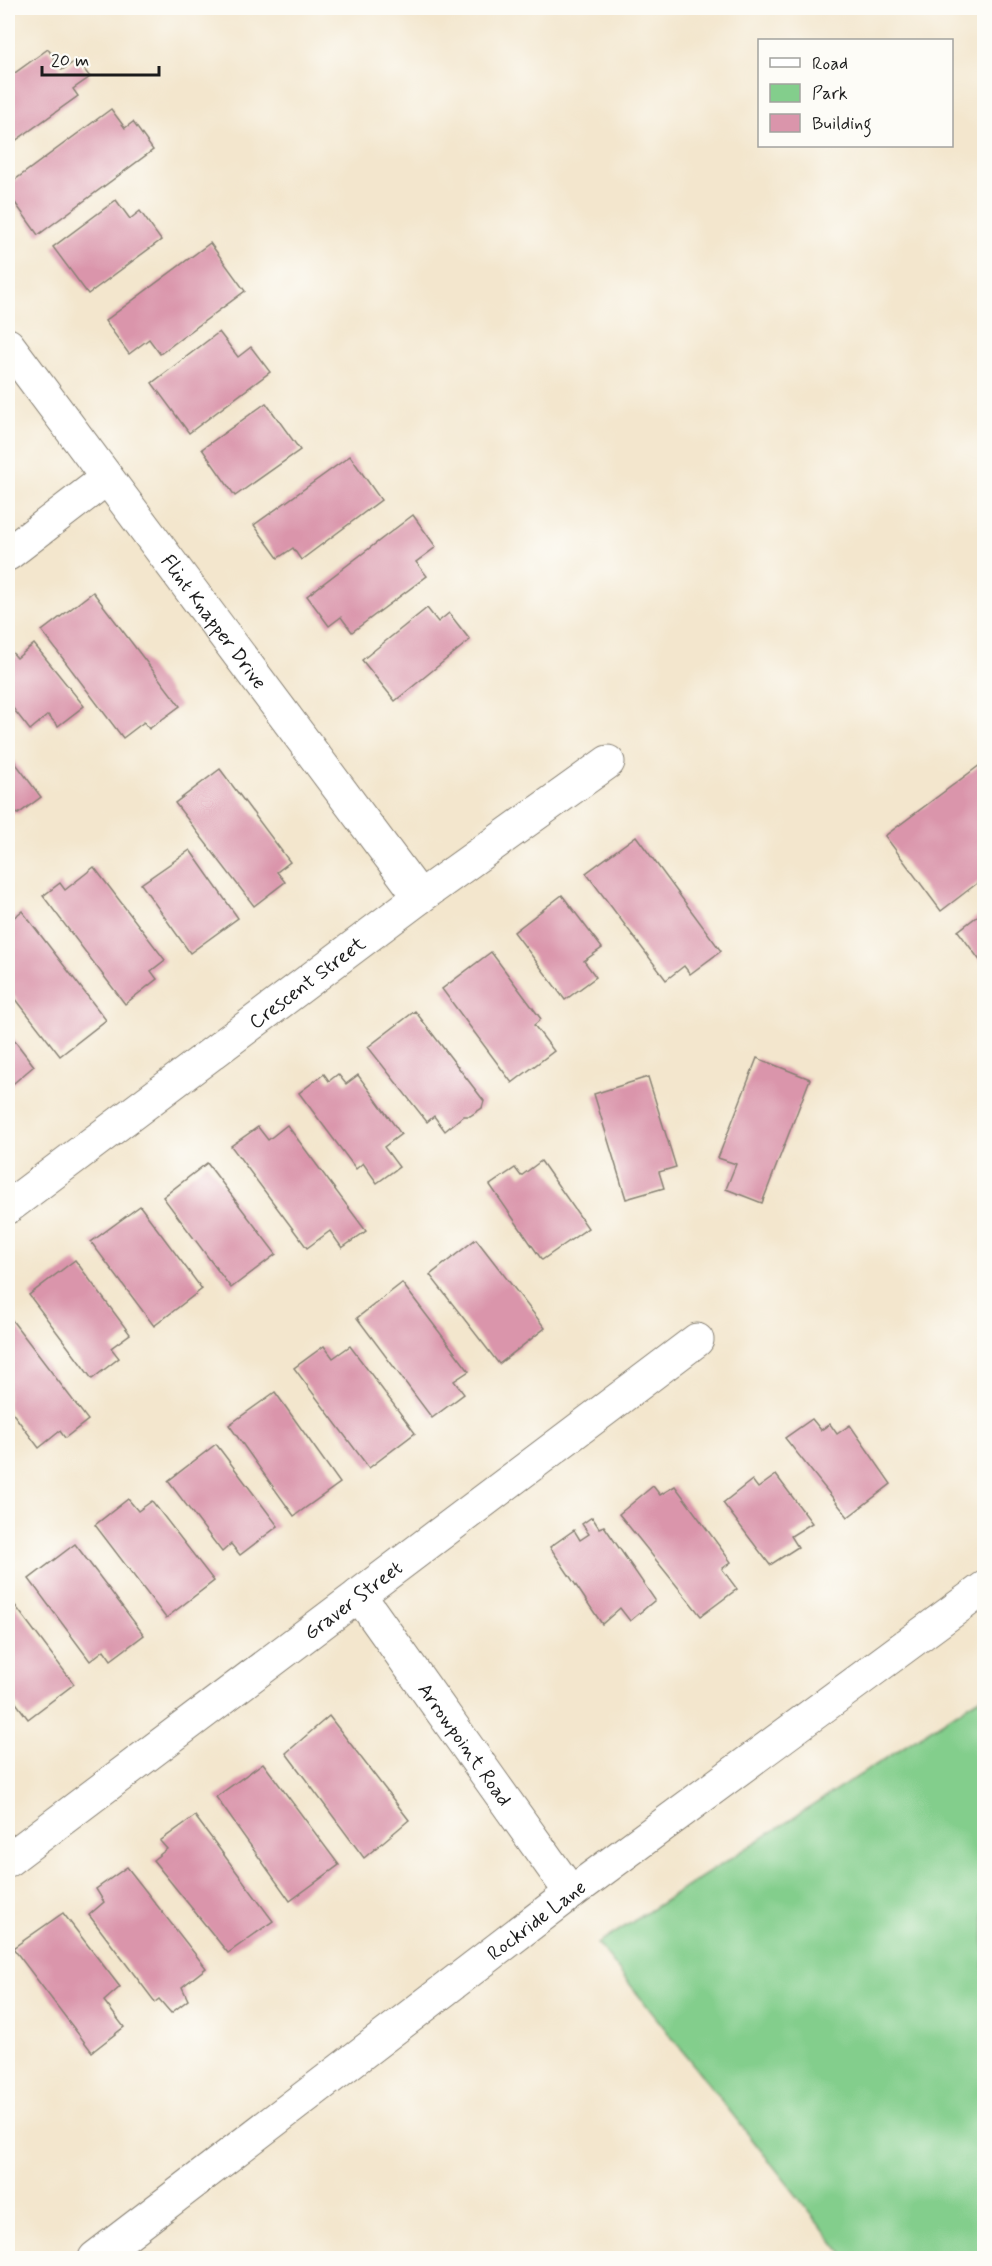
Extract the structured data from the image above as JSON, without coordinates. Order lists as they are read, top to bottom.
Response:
{
  "streets": {
    "street": [
      "Flint Knapper Drive",
      "Crescent Street",
      "Graver Street",
      "Arrowpoint Road",
      "Rockride Lane"
    ]
  },
  "crossings": [
    ["Flint Knapper Drive", "Crescent Street"],
    ["Graver Street", "Arrowpoint Road"],
    ["Arrowpoint Road", "Rockride Lane"]
  ],
  "legend": ["Road", "Park", "Building"],
  "scale_bar": "20 m"
}
